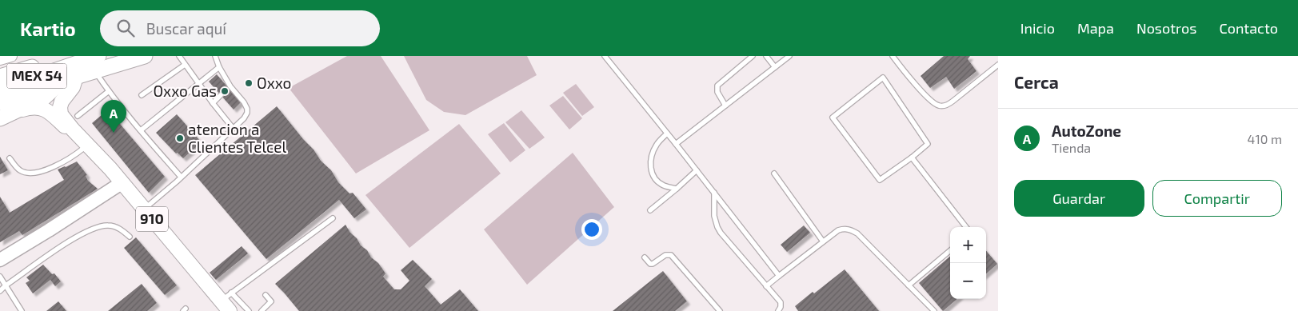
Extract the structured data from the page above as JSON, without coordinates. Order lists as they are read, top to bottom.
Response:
{
  "streets": {
    "highway": ["MEX 54"],
    "main road": ["910"]
  },
  "crossings": [
    ["MEX 54", "910"]
  ],
  "places": ["Oxxo", "Oxxo Gas", "atencion a Clientes Telcel"],
  "page": {
    "header": "Kartio",
    "search": "Buscar aquí",
    "nav": [
      "Inicio",
      "Mapa",
      "Nosotros",
      "Contacto"
    ],
    "heading": "Cerca",
    "pins": "A",
    "list": [
      {
        "mark": "A",
        "name": "AutoZone",
        "note": "Tienda",
        "value": "410 m"
      }
    ],
    "buttons": ["Guardar", "Compartir"],
    "map_buttons": ["+", "−"]
  }
}
